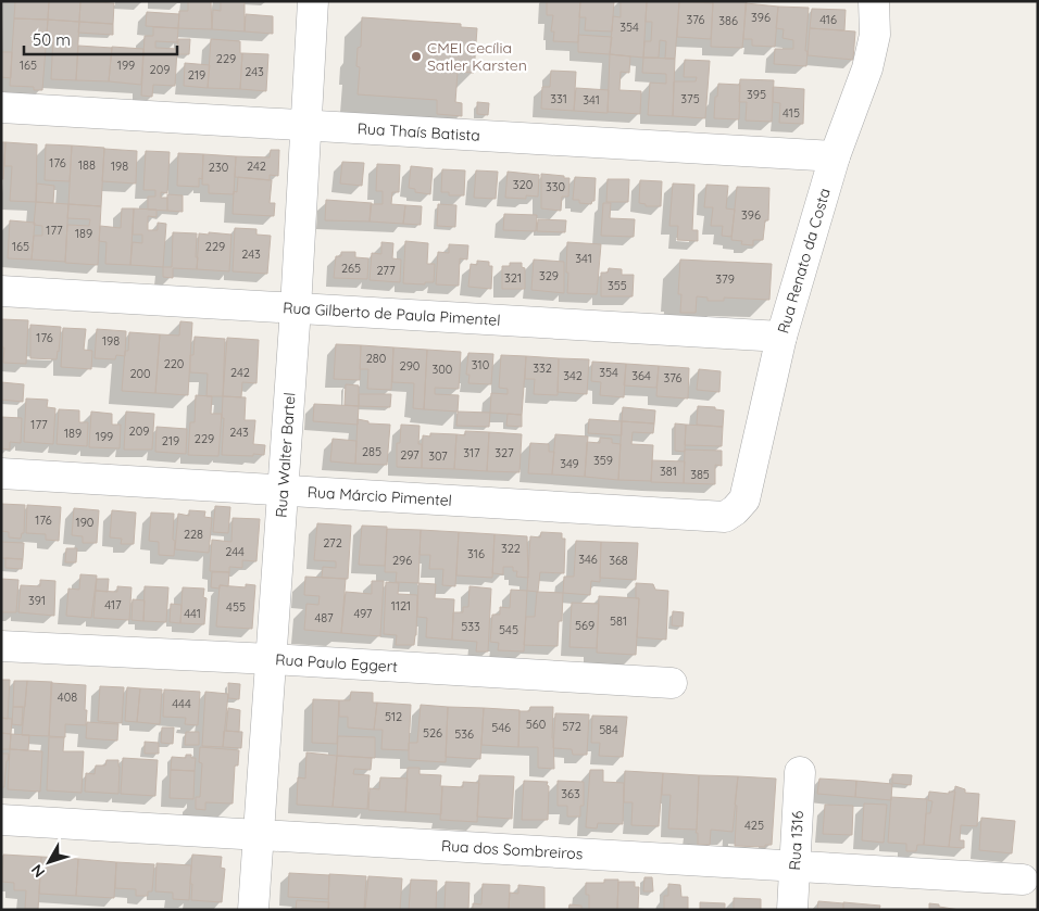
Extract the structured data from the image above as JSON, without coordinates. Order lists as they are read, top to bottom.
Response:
{
  "streets": {
    "street": [
      "Rua Thaís Batista",
      "Rua Renato da Costa",
      "Rua Gilberto de Paula Pimentel",
      "Rua Walter Bartel",
      "Rua Márcio Pimentel",
      "Rua Paulo Eggert",
      "Rua 1316",
      "Rua dos Sombreiros"
    ]
  },
  "crossings": [
    ["Rua Thaís Batista", "Rua Renato da Costa"],
    ["Rua Thaís Batista", "Rua Walter Bartel"],
    ["Rua Renato da Costa", "Rua Gilberto de Paula Pimentel"],
    ["Rua Renato da Costa", "Rua Márcio Pimentel"],
    ["Rua Gilberto de Paula Pimentel", "Rua Walter Bartel"],
    ["Rua Walter Bartel", "Rua Márcio Pimentel"],
    ["Rua Walter Bartel", "Rua Paulo Eggert"],
    ["Rua Walter Bartel", "Rua dos Sombreiros"],
    ["Rua 1316", "Rua dos Sombreiros"]
  ],
  "places": ["CMEI Cecília Satler Karsten"],
  "house_numbers": [
    "396",
    "376",
    "416",
    "386",
    "354",
    "229",
    "165",
    "199",
    "209",
    "243",
    "219",
    "395",
    "331",
    "375",
    "341",
    "415",
    "176",
    "188",
    "198",
    "242",
    "230",
    "320",
    "330",
    "396",
    "177",
    "189",
    "165",
    "229",
    "243",
    "341",
    "265",
    "277",
    "329",
    "321",
    "379",
    "355",
    "176",
    "198",
    "280",
    "220",
    "310",
    "290",
    "332",
    "300",
    "242",
    "354",
    "200",
    "342",
    "364",
    "376",
    "177",
    "209",
    "243",
    "189",
    "199",
    "229",
    "219",
    "285",
    "317",
    "327",
    "297",
    "307",
    "359",
    "349",
    "381",
    "385",
    "176",
    "190",
    "228",
    "272",
    "322",
    "244",
    "316",
    "346",
    "296",
    "368",
    "391",
    "417",
    "1121",
    "455",
    "441",
    "497",
    "487",
    "581",
    "569",
    "533",
    "545",
    "408",
    "444",
    "512",
    "560",
    "572",
    "546",
    "584",
    "526",
    "536",
    "363",
    "425"
  ],
  "scale_bar": "50 m",
  "north": "bottom left"
}
